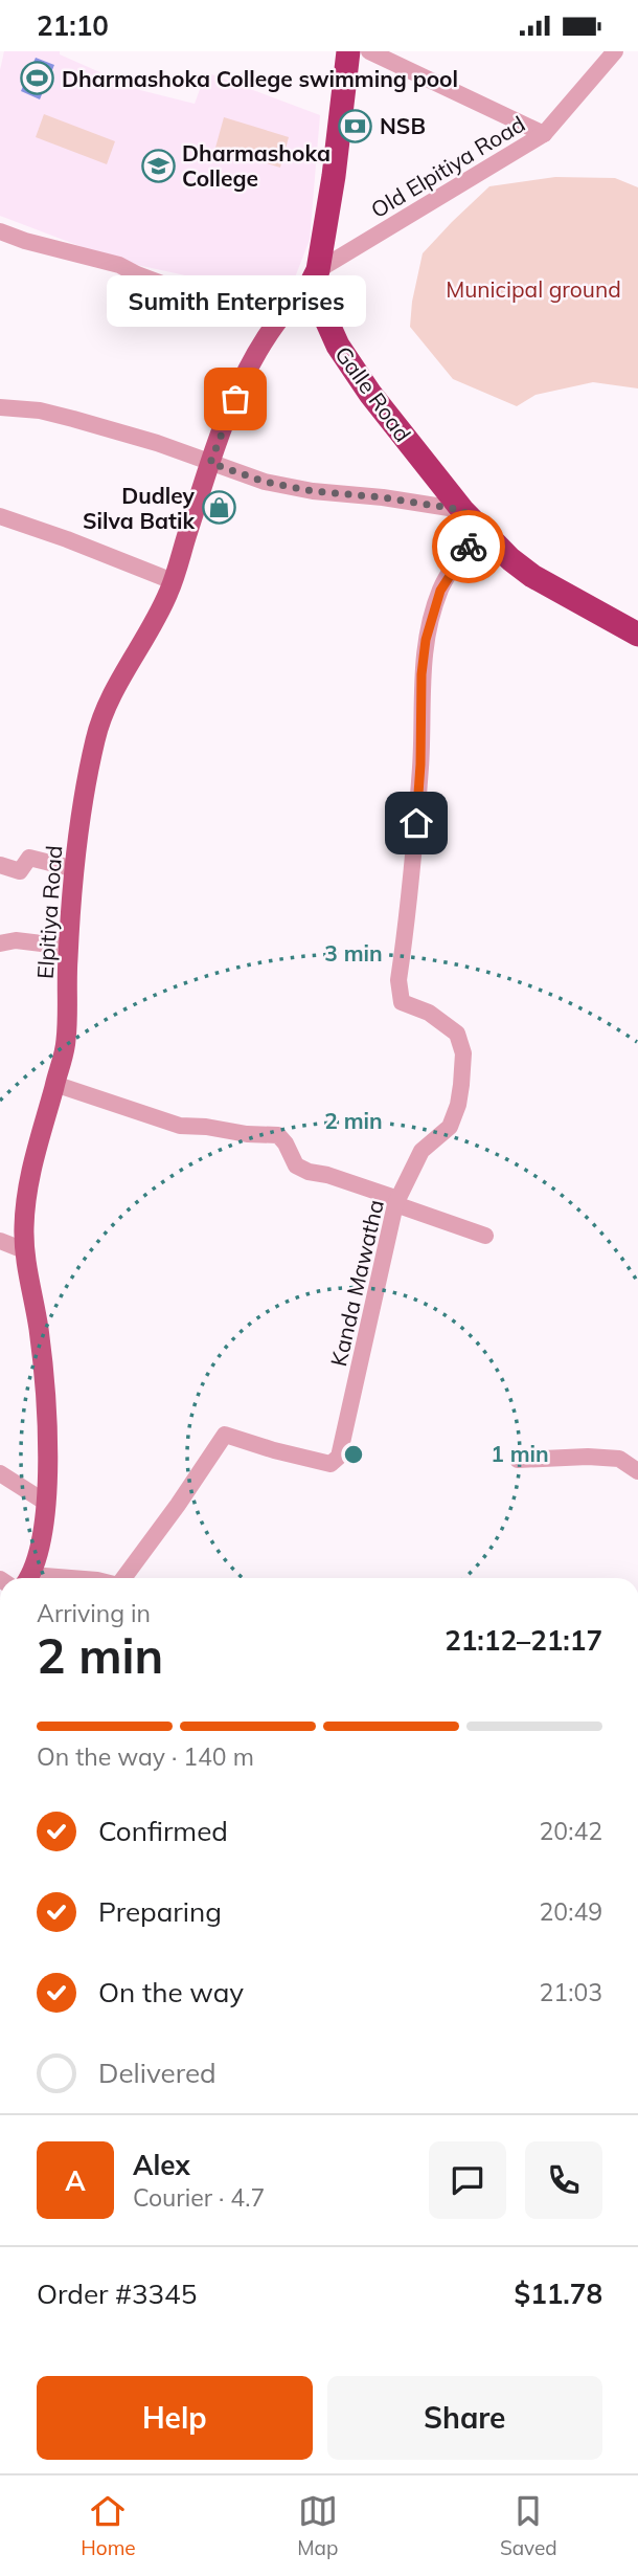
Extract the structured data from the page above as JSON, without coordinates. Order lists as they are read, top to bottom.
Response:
{
  "streets": {
    "highway": ["Galle Road"],
    "main road": ["Elpitiya Road"],
    "street": ["Old Elpitiya Road", "Kanda Mawatha"]
  },
  "crossings": [
    ["Old Elpitiya Road", "Galle Road"],
    ["Old Elpitiya Road", "Elpitiya Road"],
    ["Galle Road", "Elpitiya Road"],
    ["Galle Road", "Kanda Mawatha"]
  ],
  "parks": ["Municipal ground"],
  "places": {
    "sports": ["Dharmashoka College swimming pool"],
    "bank": ["NSB"],
    "school or university": ["Dharmashoka College"],
    "other": ["Sumith Enterprises"],
    "shop": ["Dudley Silva Batik"]
  },
  "page": {
    "status": "21:10",
    "bubble": "Sumith Enterprises",
    "heading": ["2 min", "Arriving in", "21:12–21:17"],
    "panel": [
      "Alex",
      "Courier · 4.7",
      "Order #3345",
      "$11.78"
    ],
    "bar": "On the way · 140 m",
    "list": [
      ["Confirmed", "20:42"],
      ["Preparing", "20:49"],
      ["On the way", "21:03"],
      "Delivered"
    ],
    "round": "A",
    "buttons": ["Help", "Share"],
    "tabs": ["Home", "Map", "Saved"]
  },
  "rings": ["3 min", "2 min", "1 min"]
}
